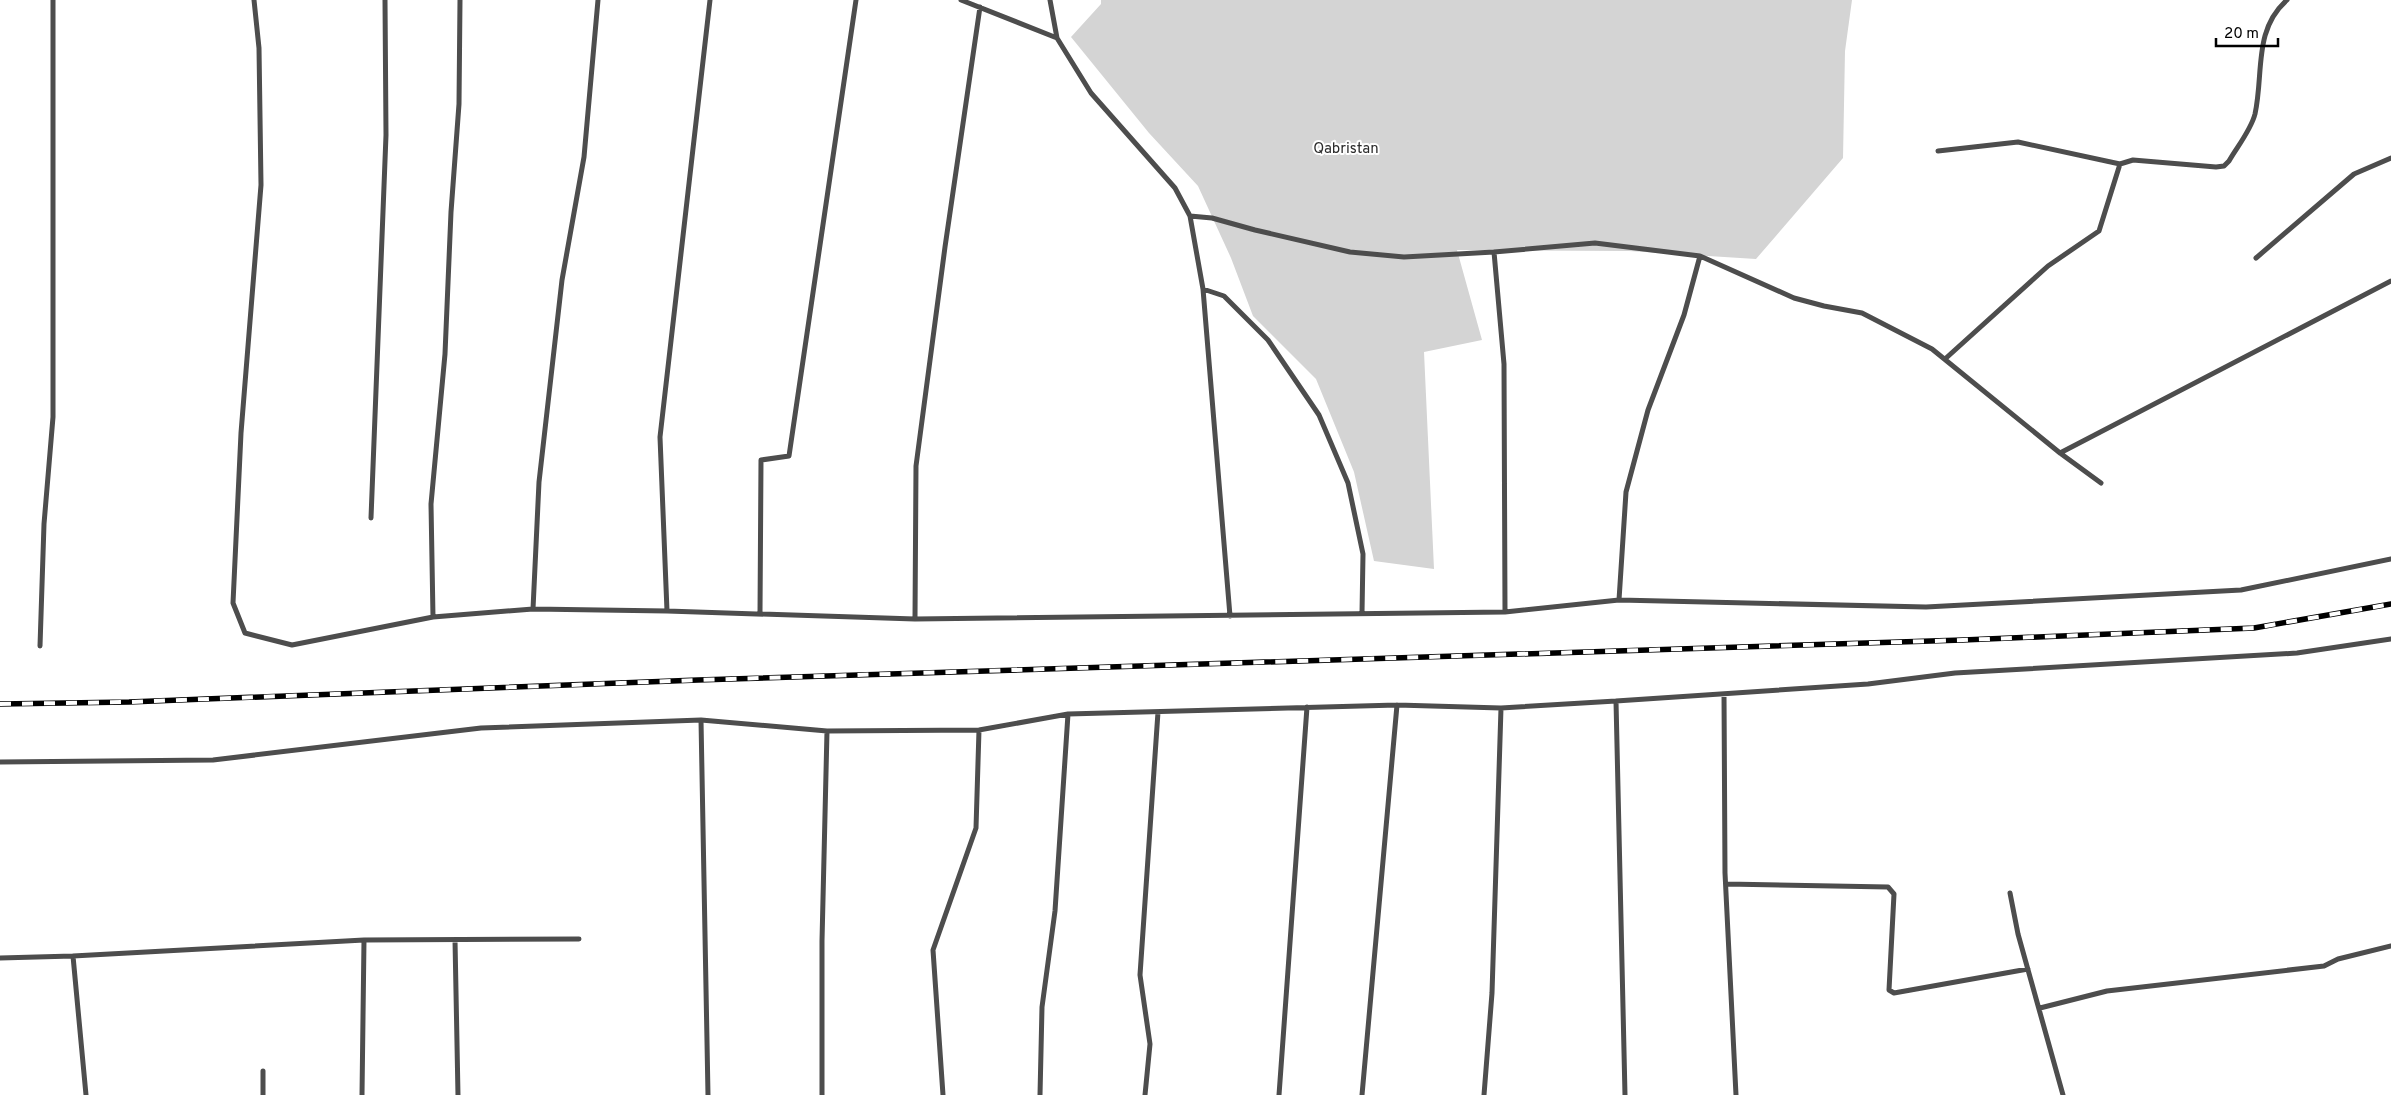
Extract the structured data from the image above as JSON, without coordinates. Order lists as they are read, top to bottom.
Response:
{
  "parks": ["Qabristan"],
  "scale_bar": "20 m"
}
